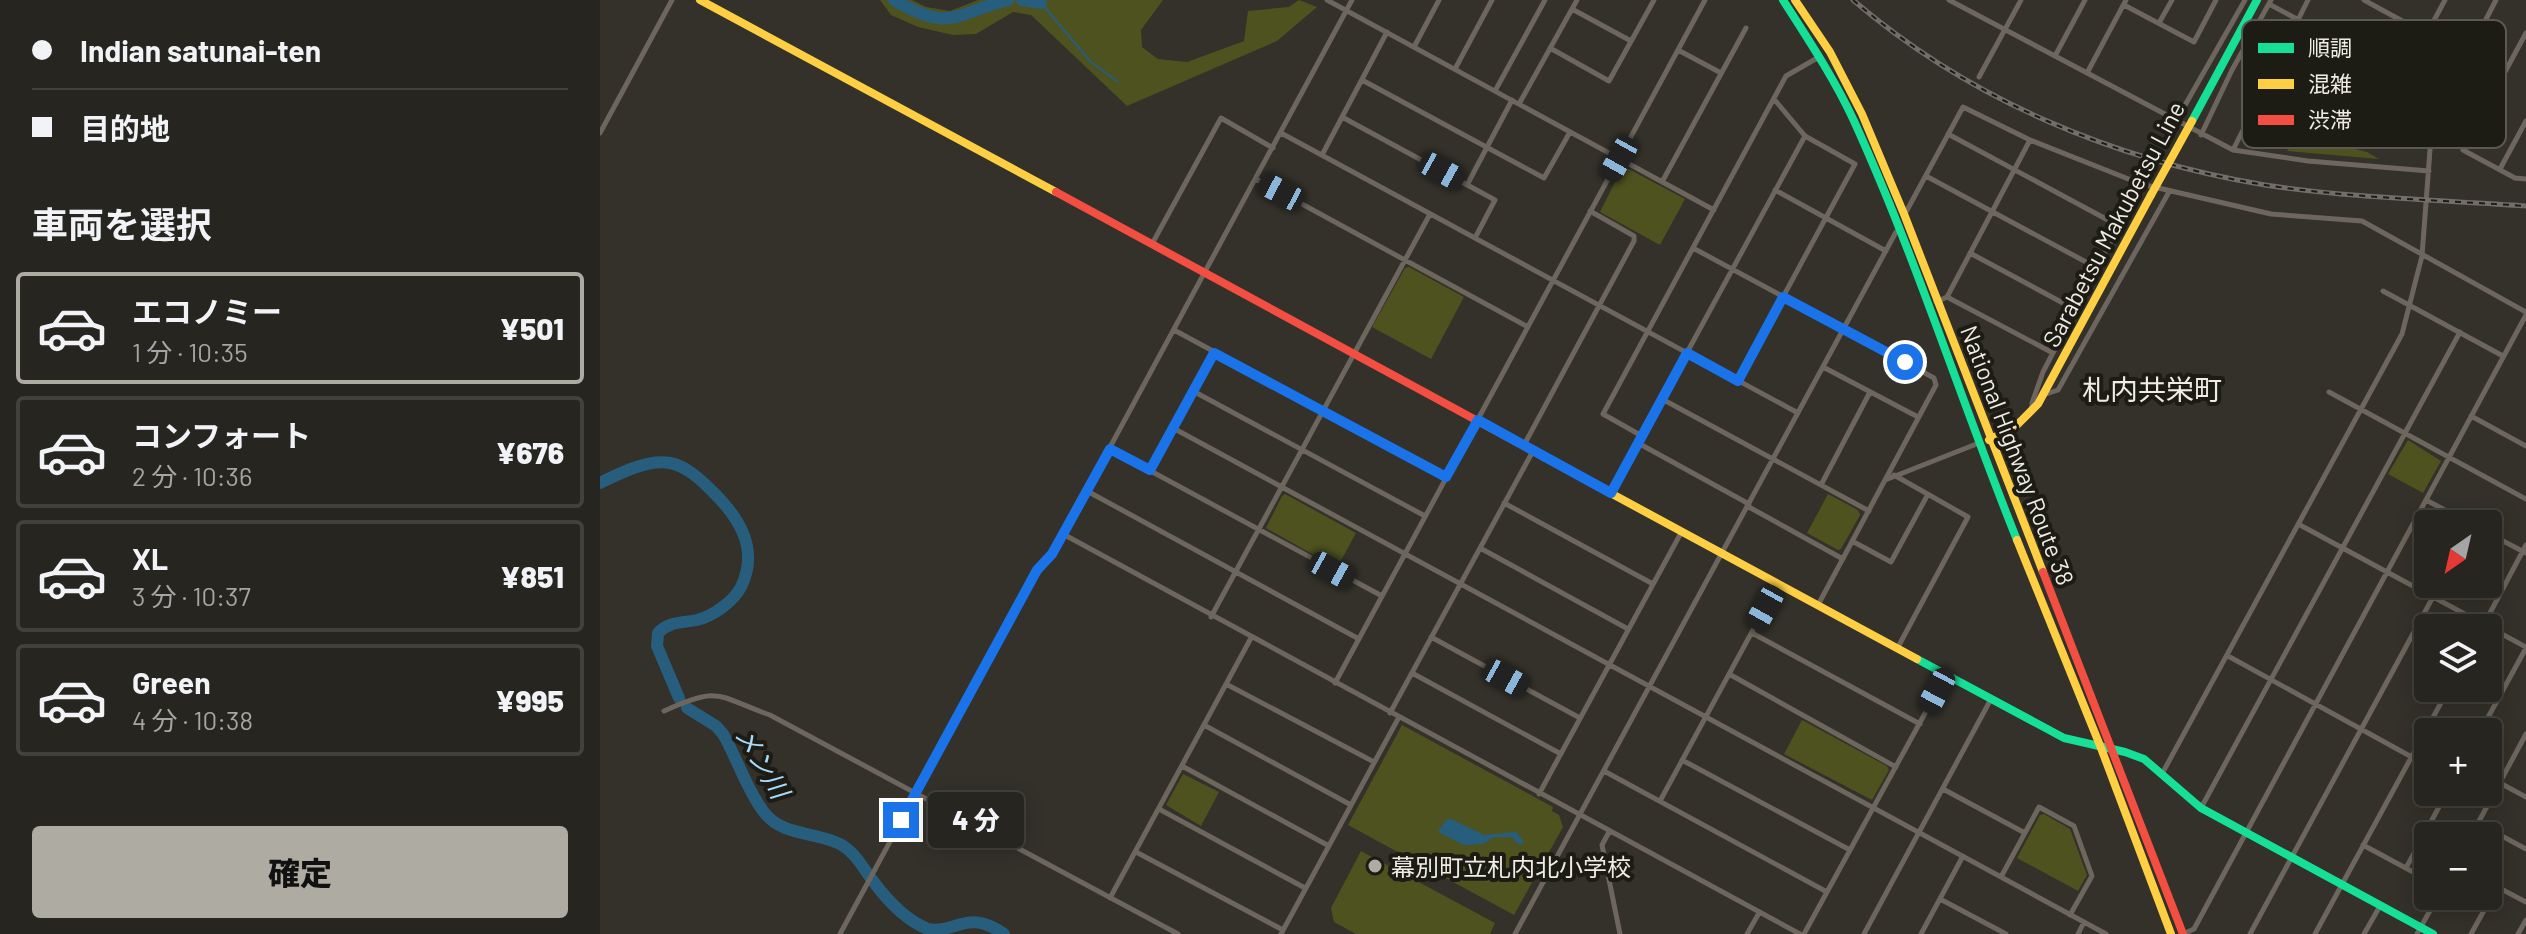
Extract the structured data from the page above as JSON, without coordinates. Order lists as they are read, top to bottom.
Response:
{
  "streets": {
    "main road": ["Sarabetsu Makubetsu Line", "National Highway Route 38"]
  },
  "crossings": [
    ["Sarabetsu Makubetsu Line", "National Highway Route 38"]
  ],
  "districts": ["札内共栄町"],
  "water": ["メン川"],
  "places": ["幕別町立札内北小学校"],
  "legend": ["順調", "混雑", "渋滞"],
  "north": "bottom left",
  "page": {
    "banner": ["Indian satunai-ten", "目的地"],
    "heading": "車両を選択",
    "list": [
      {
        "name": "エコノミー",
        "note": "1 分 · 10:35",
        "value": "¥501"
      },
      {
        "name": "コンフォート",
        "note": "2 分 · 10:36",
        "value": "¥676"
      },
      {
        "name": "XL",
        "note": "3 分 · 10:37",
        "value": "¥851"
      },
      {
        "name": "Green",
        "note": "4 分 · 10:38",
        "value": "¥995"
      }
    ],
    "map_buttons": ["+", "−"],
    "bubble": "4 分",
    "buttons": "確定"
  }
}
